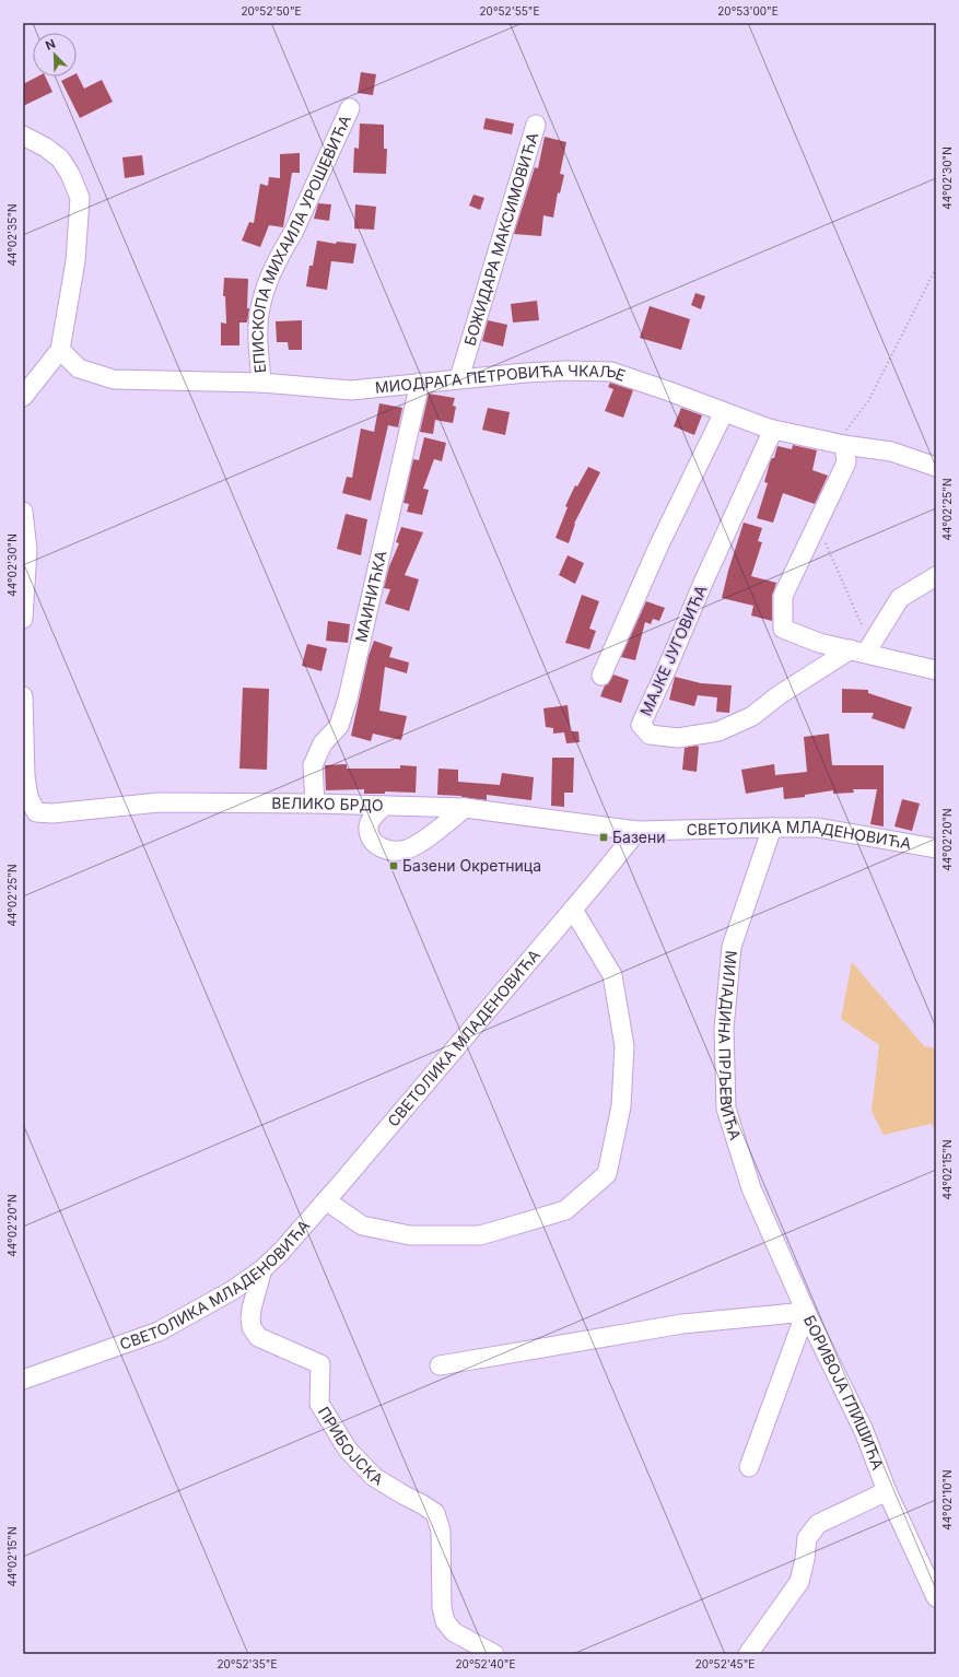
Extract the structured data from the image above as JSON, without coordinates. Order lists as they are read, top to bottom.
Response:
{
  "streets": {
    "street": [
      "БОЖИДАРА МАКСИМОВИЋА",
      "ЕПИСКОПА МИХАИЛА УРОШЕВИЋА",
      "МИОДРАГА ПЕТРОВИЋА ЧКАЉЕ",
      "МАИНИЋКА",
      "МАЈКЕ ЈУГОВИЋА",
      "ВЕЛИКО БРДО",
      "СВЕТОЛИКА МЛАДЕНОВИЋА",
      "МИЛАДИНА ПРЉЕВИЋА",
      "БОРИВОЈА ГЛИШИЋА",
      "ПРИБОЈСКА"
    ]
  },
  "crossings": [
    ["БОЖИДАРА МАКСИМОВИЋА", "МИОДРАГА ПЕТРОВИЋА ЧКАЉЕ"],
    ["ЕПИСКОПА МИХАИЛА УРОШЕВИЋА", "МИОДРАГА ПЕТРОВИЋА ЧКАЉЕ"],
    ["МИОДРАГА ПЕТРОВИЋА ЧКАЉЕ", "МАИНИЋКА"],
    ["МИОДРАГА ПЕТРОВИЋА ЧКАЉЕ", "МАЈКЕ ЈУГОВИЋА"],
    ["МАИНИЋКА", "ВЕЛИКО БРДО"],
    ["ВЕЛИКО БРДО", "СВЕТОЛИКА МЛАДЕНОВИЋА"],
    ["СВЕТОЛИКА МЛАДЕНОВИЋА", "МИЛАДИНА ПРЉЕВИЋА"],
    ["СВЕТОЛИКА МЛАДЕНОВИЋА", "ПРИБОЈСКА"],
    ["МИЛАДИНА ПРЉЕВИЋА", "БОРИВОЈА ГЛИШИЋА"]
  ],
  "places": {
    "transit": ["Базени", "Базени Окретница"]
  },
  "north": "top left",
  "coordinates": [
    "20°52'50\"E",
    "20°52'55\"E",
    "20°53'00\"E",
    "44°02'30\"N",
    "44°02'35\"N",
    "44°02'25\"N",
    "44°02'20\"N",
    "44°02'15\"N",
    "44°02'10\"N",
    "20°52'35\"E",
    "20°52'40\"E",
    "20°52'45\"E"
  ]
}
